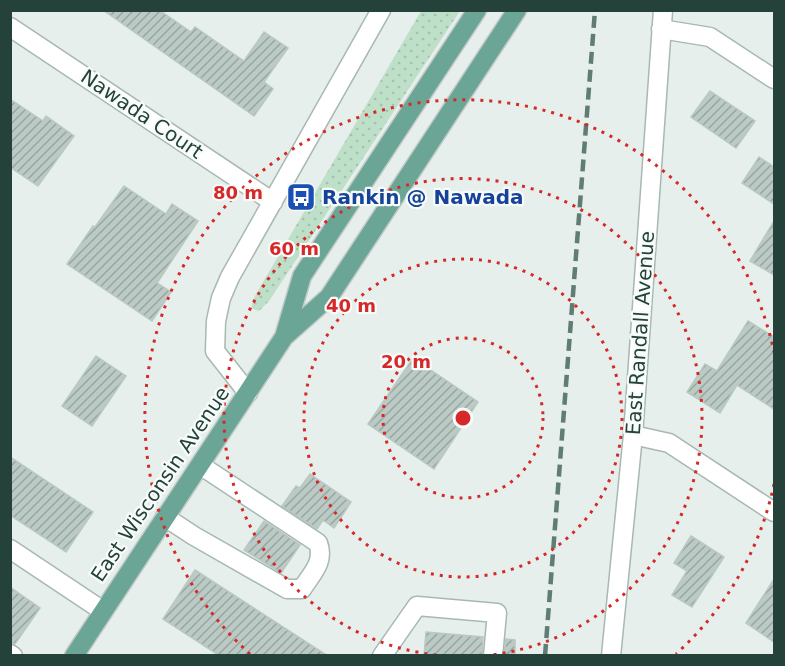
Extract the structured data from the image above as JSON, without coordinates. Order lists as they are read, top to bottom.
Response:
{
  "streets": {
    "main road": ["East Wisconsin Avenue"],
    "street": ["Nawada Court", "East Randall Avenue"]
  },
  "places": {
    "bus stop": ["Rankin @ Nawada"]
  },
  "rings": [
    "80 m",
    "60 m",
    "40 m",
    "20 m"
  ]
}
